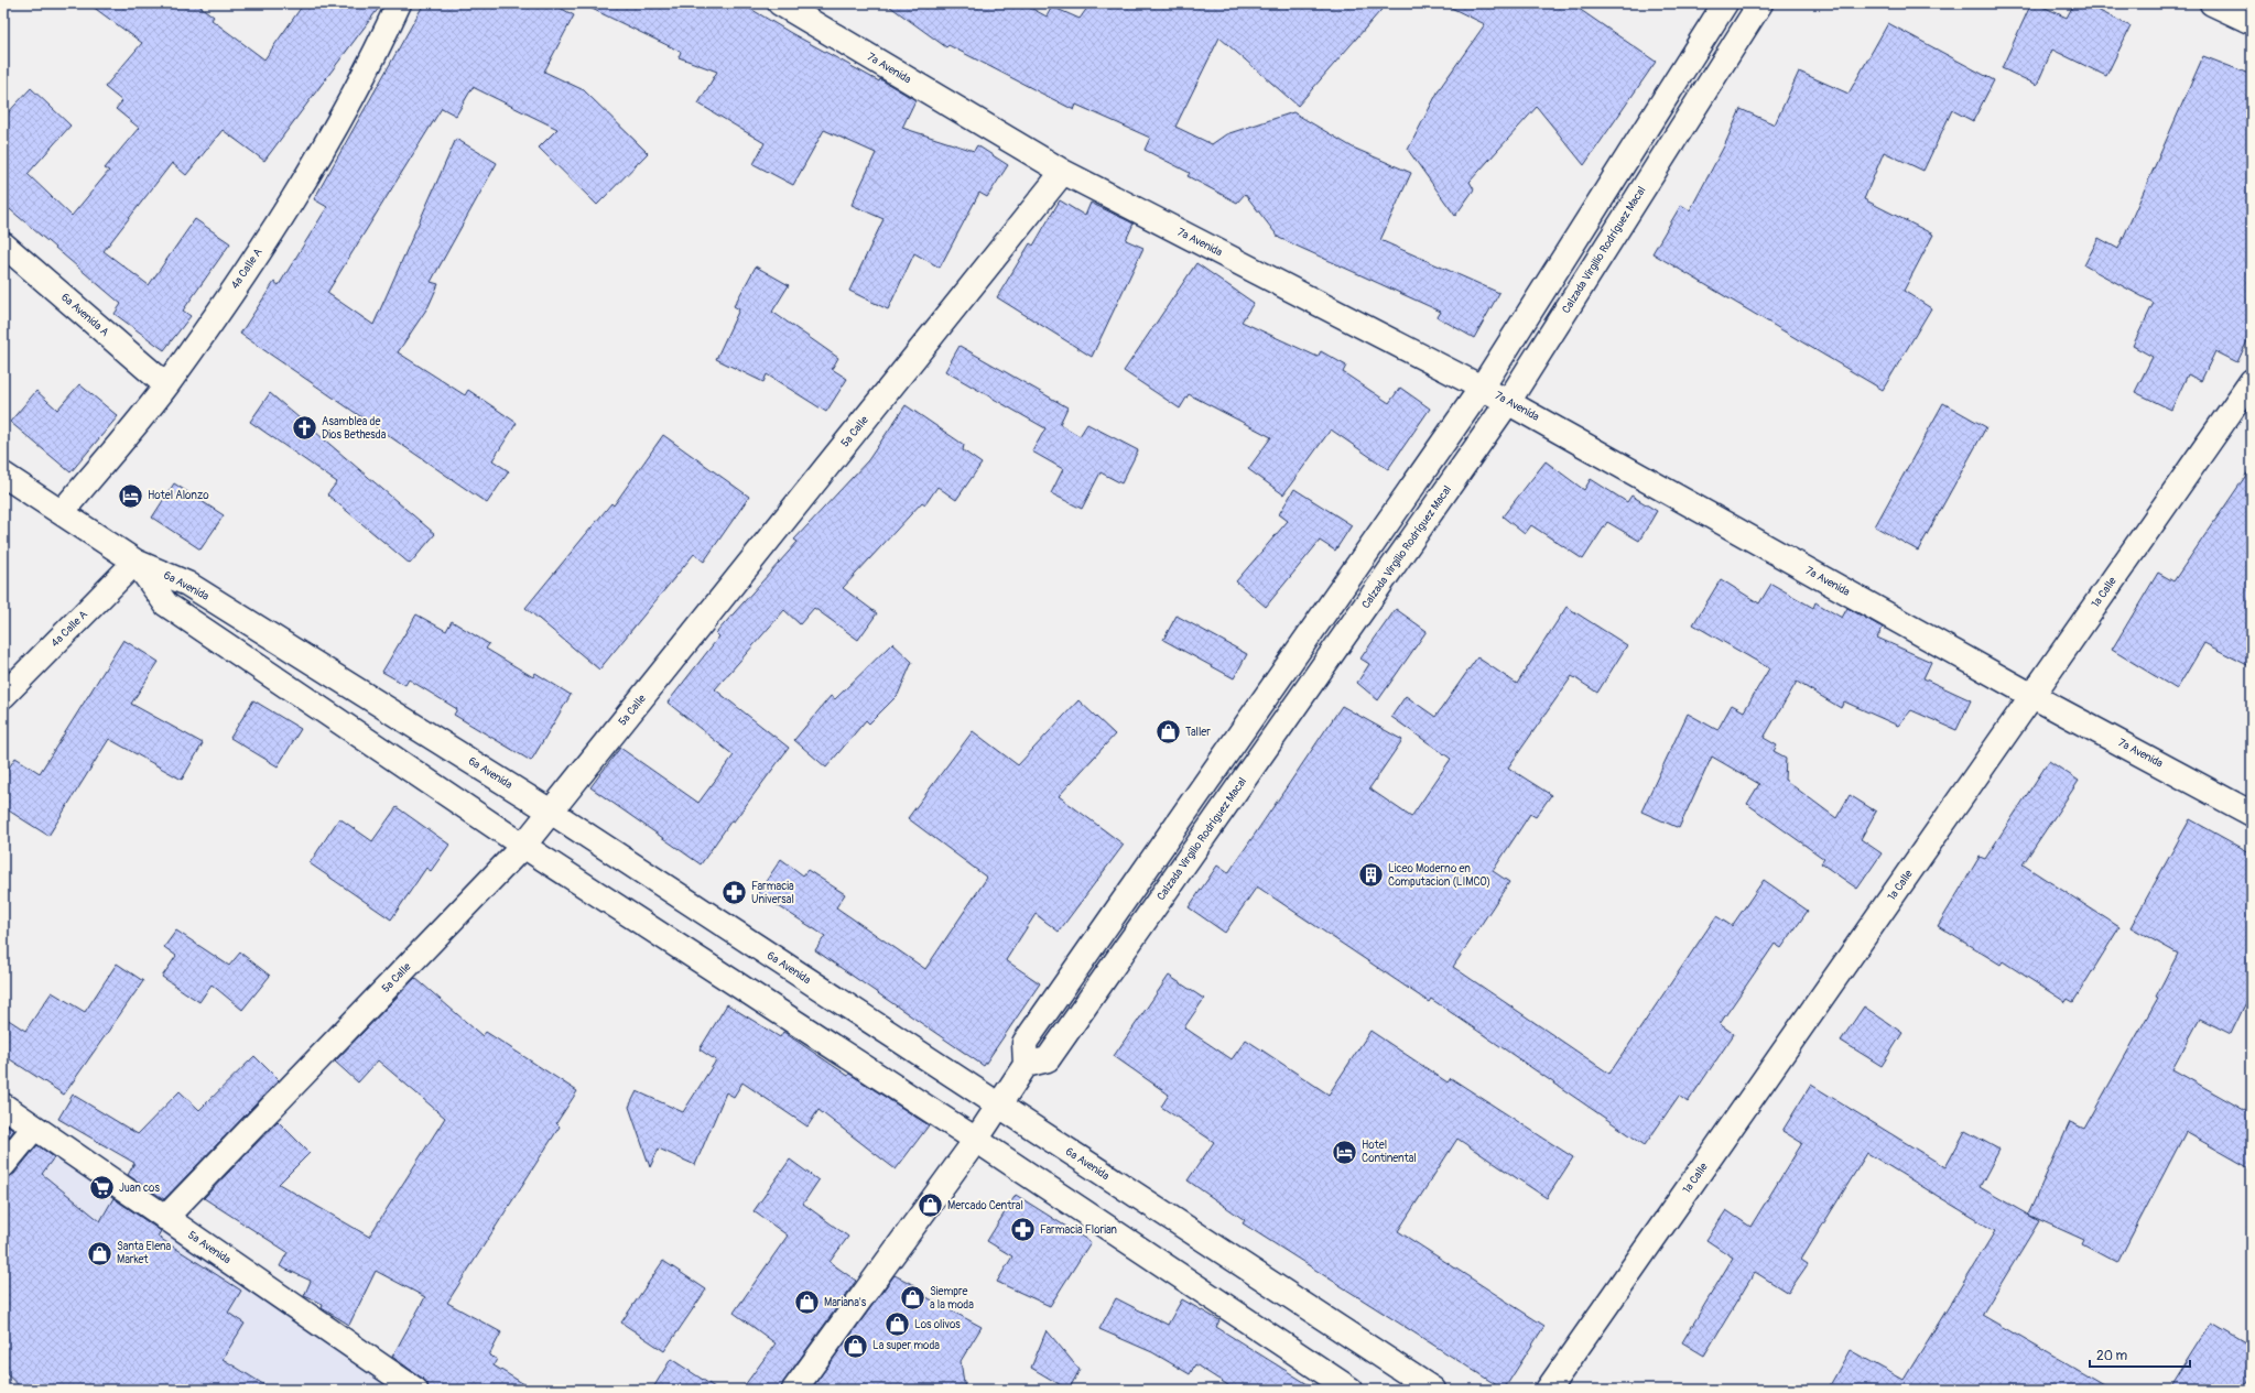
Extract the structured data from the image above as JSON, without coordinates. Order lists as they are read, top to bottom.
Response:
{
  "streets": {
    "street": [
      "7a Avenida",
      "Calzada Virgilio Rodríguez Macal",
      "4a Calle A",
      "6a Avenida A",
      "5a Calle",
      "6a Avenida",
      "1a Calle",
      "5a Avenida"
    ]
  },
  "crossings": [
    ["7a Avenida", "Calzada Virgilio Rodríguez Macal"],
    ["7a Avenida", "5a Calle"],
    ["7a Avenida", "1a Calle"],
    ["4a Calle A", "6a Avenida A"],
    ["4a Calle A", "6a Avenida"],
    ["5a Calle", "6a Avenida"],
    ["5a Calle", "5a Avenida"]
  ],
  "places": {
    "church": ["Asamblea de Dios Bethesda"],
    "hotel": ["Hotel Alonzo", "Hotel Continental"],
    "shop": [
      "Taller",
      "Mercado Central",
      "Santa Elena Market",
      "Siempre a la moda",
      "Mariana's",
      "Los olivos",
      "La super moda"
    ],
    "building": ["Liceo Moderno en Computacion (LIMCO)"],
    "pharmacy": ["Farmacia Universal", "Farmacia Florian"],
    "supermarket": ["Juan cos"]
  },
  "scale_bar": "20 m"
}
